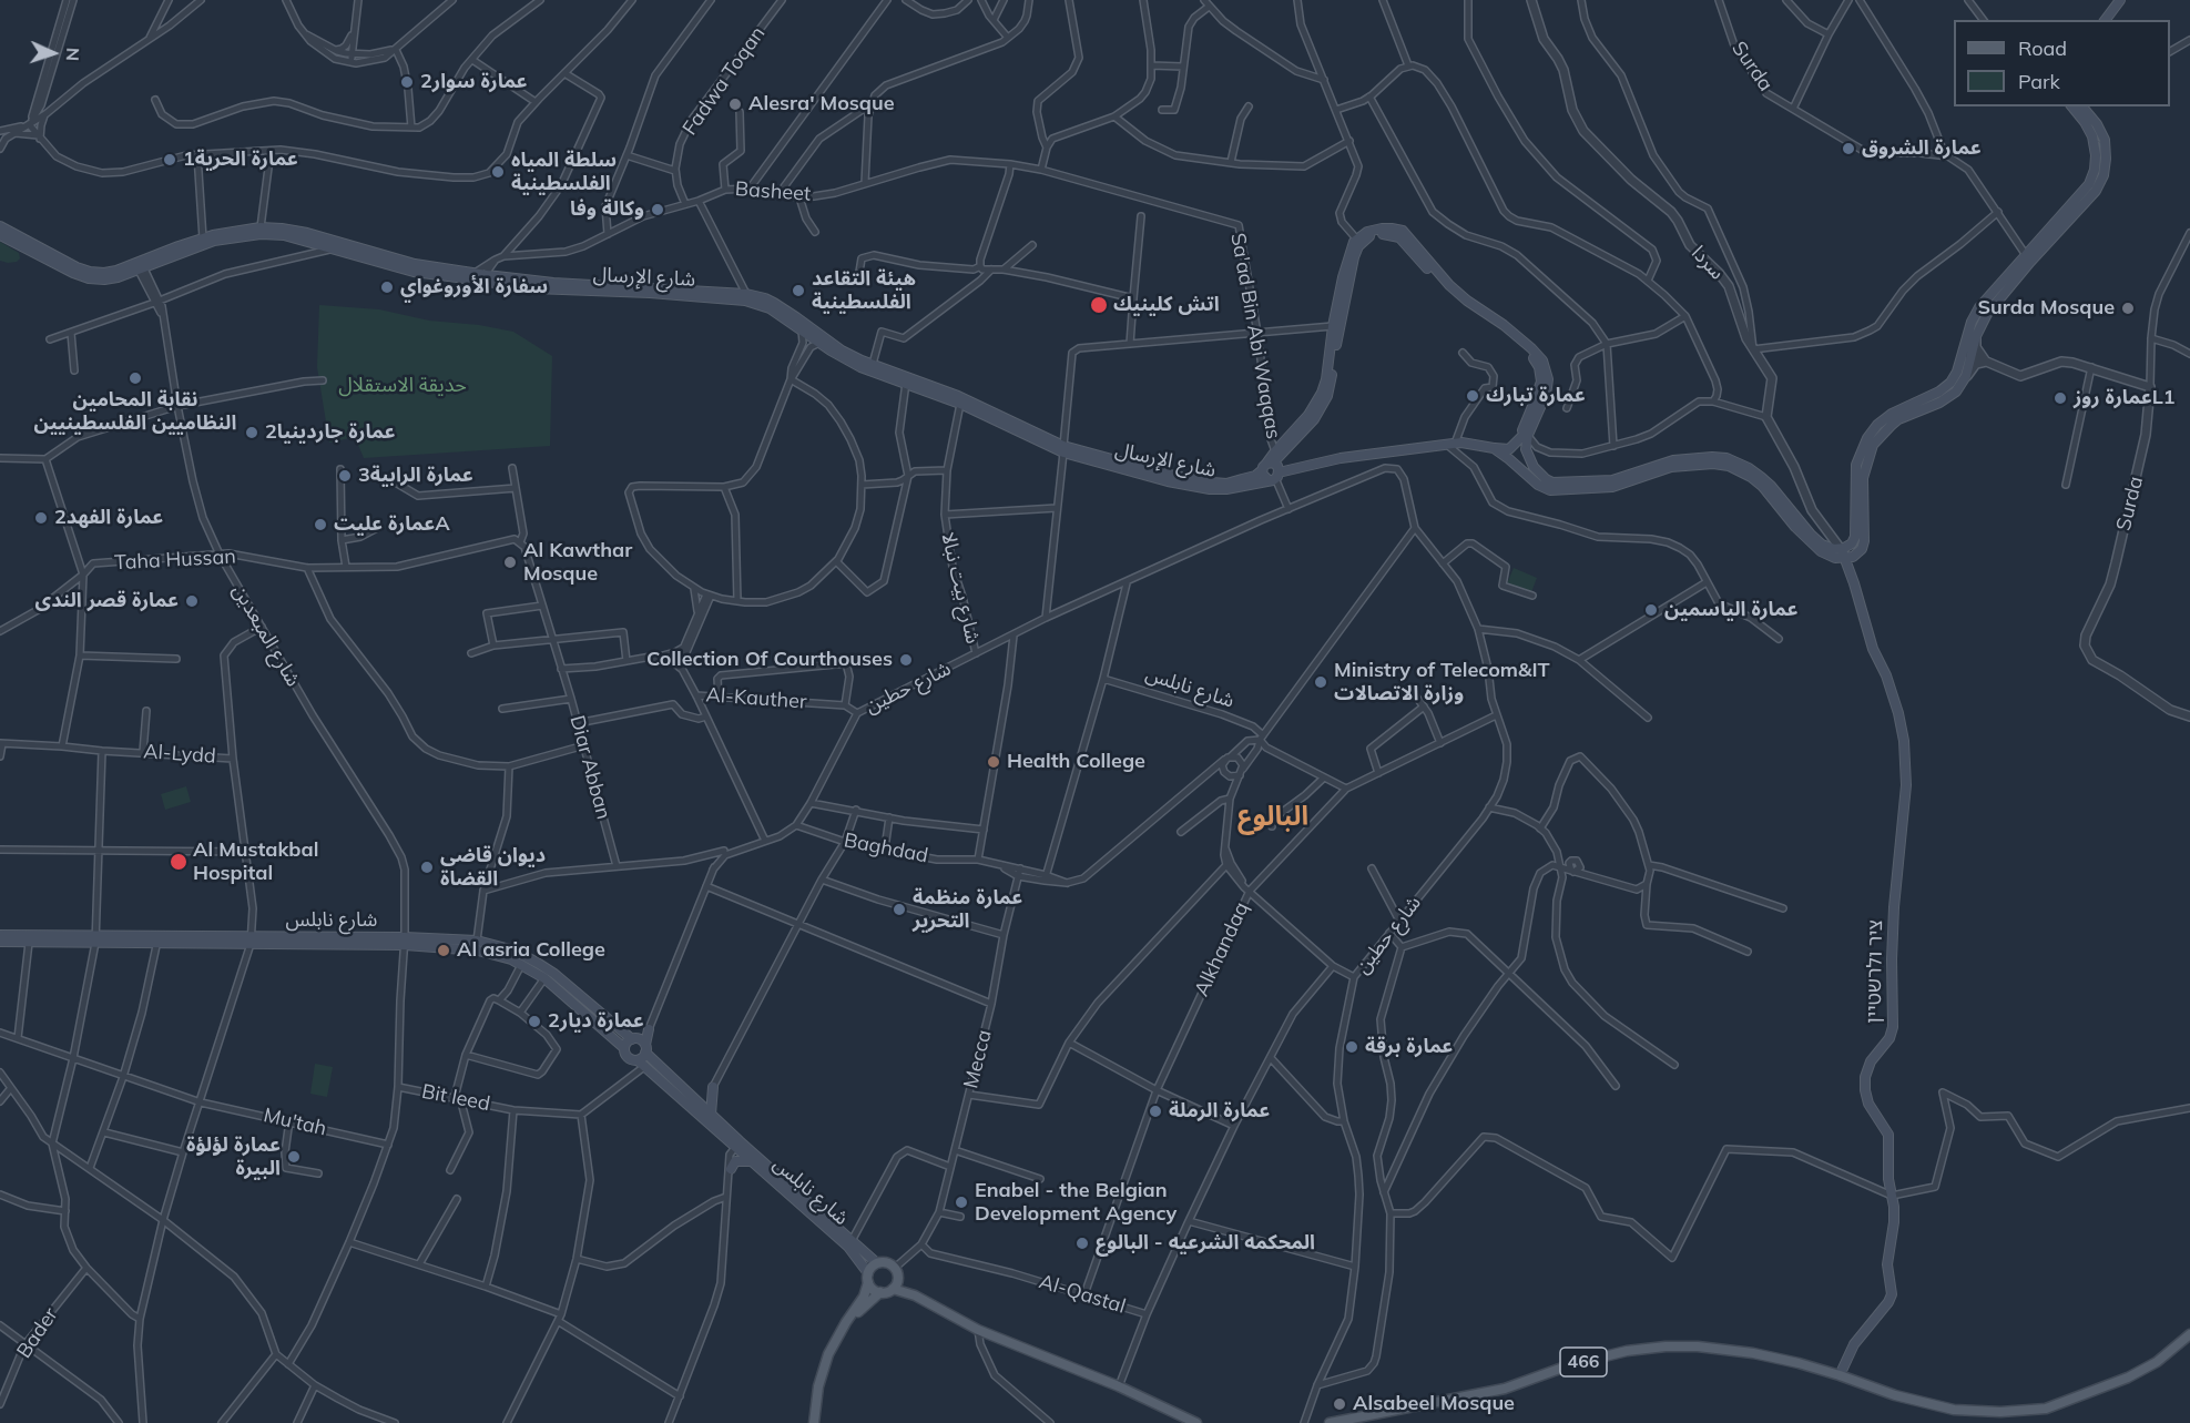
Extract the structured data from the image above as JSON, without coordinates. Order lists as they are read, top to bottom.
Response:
{
  "streets": {
    "main road": [
      "شارع الإرسال",
      "شارع نابلس",
      "ציר ולרשטיין",
      "466"
    ],
    "street": [
      "Surda",
      "Fadwa Toqan",
      "Basheet",
      "سردا",
      "Sa'ad Bin Abi Waqqas",
      "Taha Hussan",
      "شارع بيت نبالا",
      "شارع المبعدين",
      "شارع حطين",
      "Al-Kauther",
      "Al-Lydd",
      "Diar Abban",
      "Baghdad",
      "Alkhandaq",
      "Mecca",
      "Bit leed",
      "Mu'tah",
      "Al-Qastal",
      "Bader"
    ]
  },
  "crossings": [
    ["Fadwa Toqan", "Basheet"],
    ["Basheet", "شارع الإرسال"],
    ["Basheet", "Sa'ad Bin Abi Waqqas"],
    ["شارع الإرسال", "شارع بيت نبالا"],
    ["شارع الإرسال", "شارع المبعدين"],
    ["Taha Hussan", "شارع المبعدين"],
    ["شارع بيت نبالا", "شارع حطين"],
    ["شارع المبعدين", "شارع نابلس"],
    ["شارع المبعدين", "Bit leed"],
    ["شارع المبعدين", "Mu'tah"],
    ["شارع حطين", "Al-Kauther"],
    ["شارع حطين", "Baghdad"],
    ["شارع حطين", "Alkhandaq"],
    ["شارع نابلس", "Al-Lydd"],
    ["شارع نابلس", "Alkhandaq"],
    ["شارع نابلس", "Mecca"],
    ["Al-Lydd", "Mu'tah"],
    ["Alkhandaq", "Al-Qastal"],
    ["ציר ולרשטיין", "466"],
    ["Mecca", "Al-Qastal"]
  ],
  "districts": ["البالوع"],
  "parks": ["حديقة الاستقلال"],
  "places": [
    "عمارة سوار2",
    "Alesra' Mosque",
    "عمارة الشروق",
    "عمارة الحرية1",
    "سلطة المياه الفلسطينية",
    "وكالة وفا",
    "سفارة الأوروغواي",
    "هيئة التقاعد الفلسطينية",
    "اتش كلينيك",
    "Surda Mosque",
    "نقابة المحامين النظاميين الفلسطينيين",
    "عمارة تبارك",
    "عمارة روزL1",
    "عمارة جاردينيا2",
    "عمارة الرابية3",
    "عمارة الفهد2",
    "عمارة عليتA",
    "Al Kawthar Mosque",
    "عمارة قصر الندى",
    "عمارة الياسمين",
    "Collection Of Courthouses",
    "Ministry of Telecom&IT وزارة الاتصالات",
    "Health College",
    "Al Mustakbal Hospital",
    "ديوان قاضي القضاة",
    "عمارة منظمة التحرير",
    "Al asria College",
    "عمارة ديار2",
    "عمارة برقة",
    "عمارة الرملة",
    "عمارة لؤلؤة البيرة",
    "Enabel - the Belgian Development Agency",
    "المحكمه الشرعيه - البالوع",
    "Alsabeel Mosque"
  ],
  "legend": ["Road", "Park"],
  "north": "right"
}
